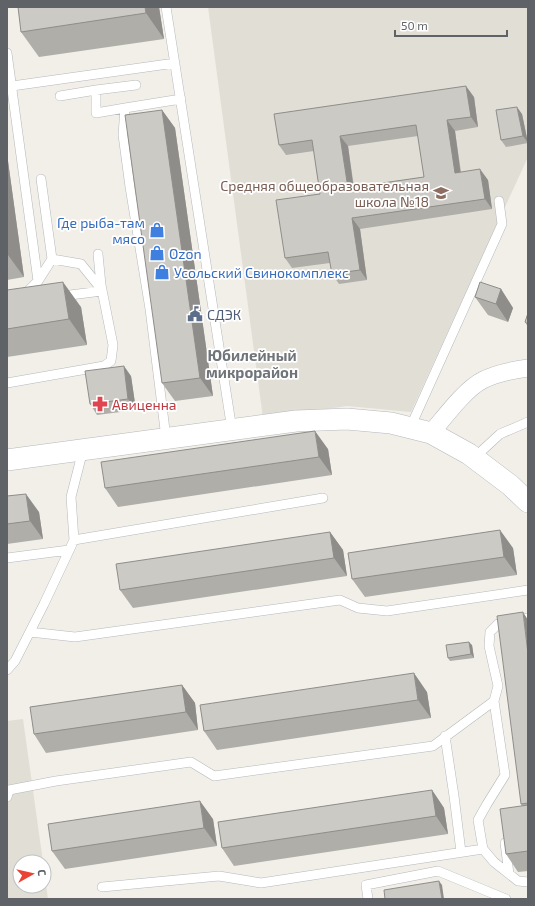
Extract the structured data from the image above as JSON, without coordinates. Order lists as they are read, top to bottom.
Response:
{
  "districts": ["Юбилейный микрорайон"],
  "places": {
    "school or university": ["Средняя общеобразовательная школа №18"],
    "shop": ["Где рыба-там мясо", "Ozon", "Усольский Свинокомплекс"],
    "public building": ["СДЭК"],
    "pharmacy": ["Авиценна"]
  },
  "scale_bar": "50 m",
  "north": "right"
}
